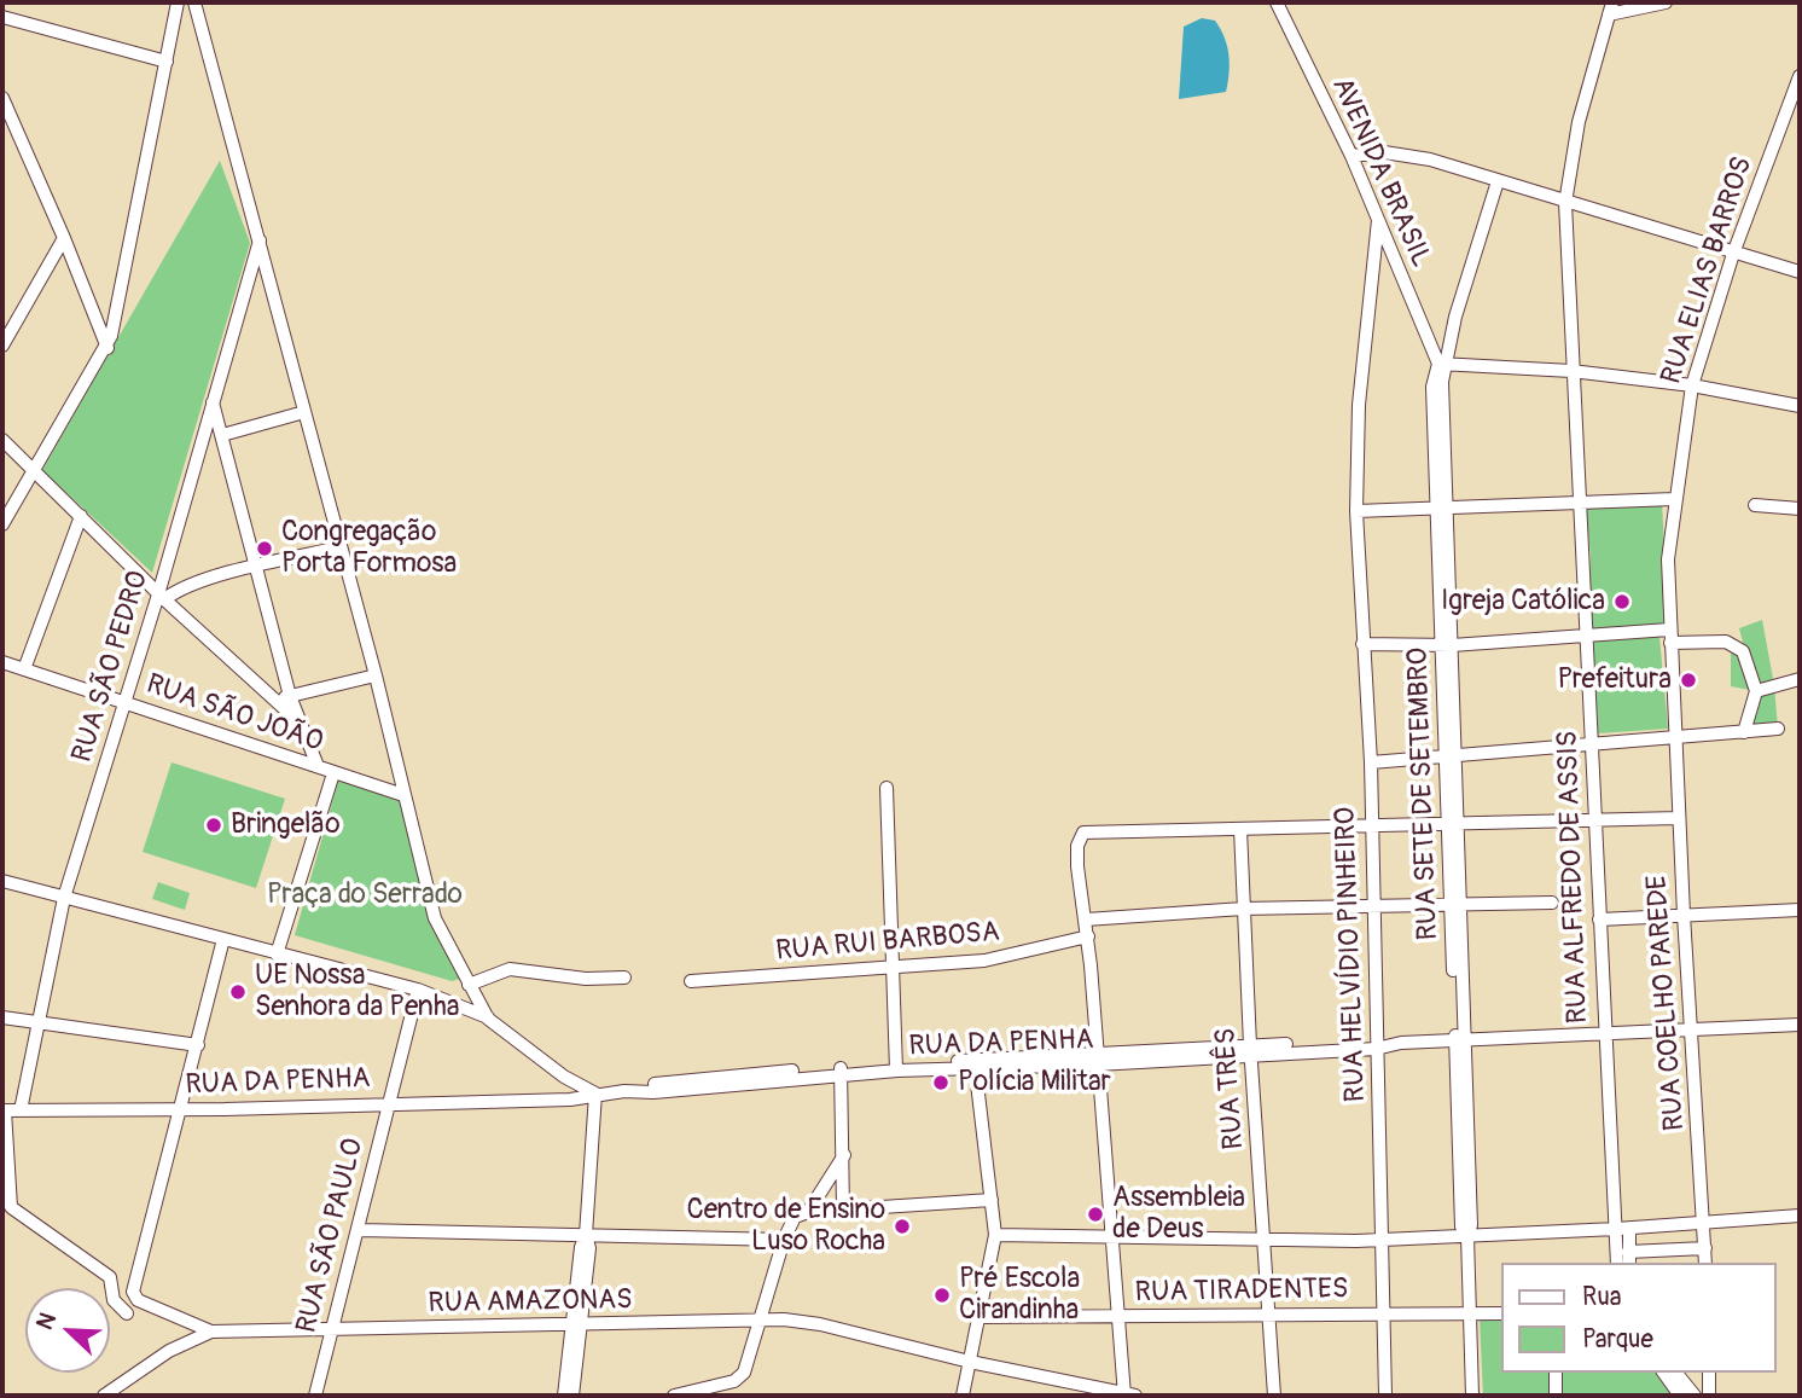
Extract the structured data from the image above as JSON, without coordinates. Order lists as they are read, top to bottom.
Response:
{
  "streets": {
    "street": [
      "AVENIDA BRASIL",
      "RUA ELIAS BARROS",
      "RUA SÃO PEDRO",
      "RUA SÃO JOÃO",
      "RUA SETE DE SETEMBRO",
      "RUA ALFREDO DE ASSIS",
      "RUA RUI BARBOSA",
      "RUA HELVÍDIO PINHEIRO",
      "RUA COELHO PAREDE",
      "RUA DA PENHA",
      "RUA TRÊS",
      "RUA SÃO PAULO",
      "RUA TIRADENTES",
      "RUA AMAZONAS"
    ]
  },
  "crossings": [
    ["AVENIDA BRASIL", "RUA SETE DE SETEMBRO"],
    ["AVENIDA BRASIL", "RUA HELVÍDIO PINHEIRO"],
    ["RUA ELIAS BARROS", "RUA COELHO PAREDE"],
    ["RUA SÃO PEDRO", "RUA SÃO JOÃO"],
    ["RUA SÃO PEDRO", "RUA DA PENHA"],
    ["RUA SETE DE SETEMBRO", "RUA DA PENHA"],
    ["RUA SETE DE SETEMBRO", "RUA TIRADENTES"],
    ["RUA ALFREDO DE ASSIS", "RUA DA PENHA"],
    ["RUA HELVÍDIO PINHEIRO", "RUA DA PENHA"],
    ["RUA HELVÍDIO PINHEIRO", "RUA TIRADENTES"],
    ["RUA COELHO PAREDE", "RUA DA PENHA"],
    ["RUA DA PENHA", "RUA TRÊS"],
    ["RUA DA PENHA", "RUA SÃO PAULO"],
    ["RUA TRÊS", "RUA TIRADENTES"],
    ["RUA SÃO PAULO", "RUA AMAZONAS"]
  ],
  "parks": ["Praça do Serrado"],
  "places": [
    "Congregação Porta Formosa",
    "Igreja Católica",
    "Prefeitura",
    "Bringelão",
    "UE Nossa Senhora da Penha",
    "Polícia Militar",
    "Assembleia de Deus",
    "Centro de Ensino Luso Rocha",
    "Pré Escola Cirandinha"
  ],
  "legend": ["Rua", "Parque"],
  "north": "top left"
}
